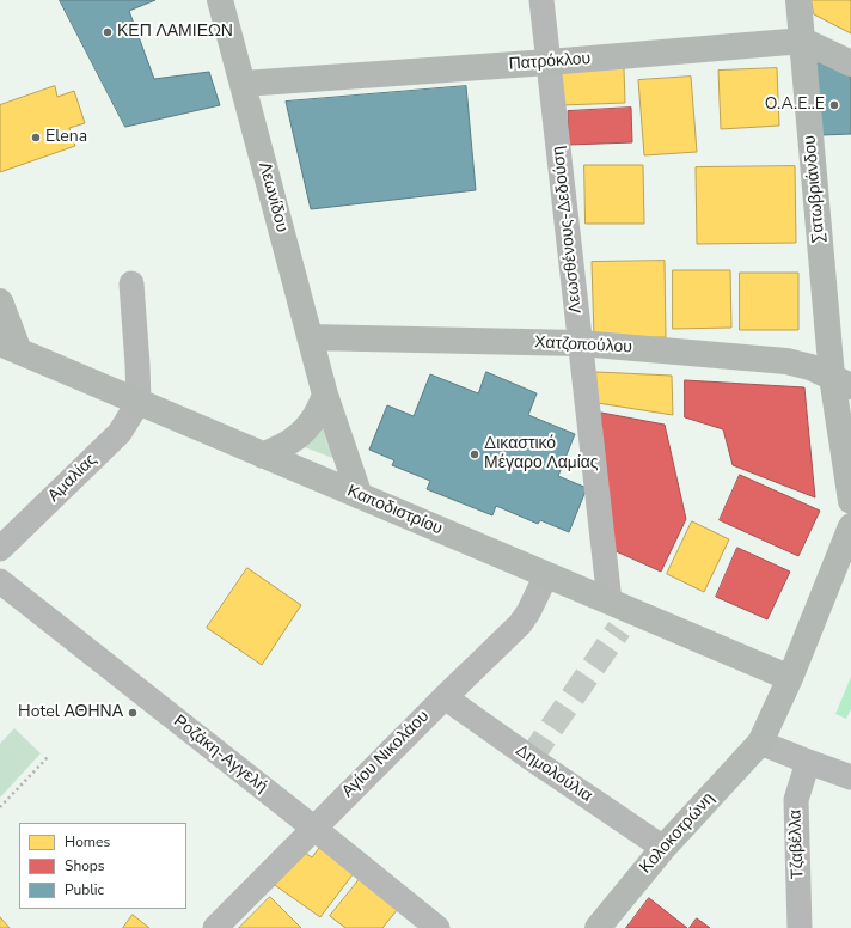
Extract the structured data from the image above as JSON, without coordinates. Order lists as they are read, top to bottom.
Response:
{
  "streets": {
    "main road": [
      "Πατρόκλου",
      "Σατωβριάνδου",
      "Λεωνίδου",
      "Χατζοπούλου",
      "Καποδιστρίου",
      "Κολοκοτρώνη"
    ],
    "street": [
      "Λεωσθένους-Δεδούση",
      "Αμαλίας",
      "Ροζάκη-Αγγελή",
      "Αγίου Νικολάου",
      "Δημολούλια",
      "Τζαβέλλα"
    ]
  },
  "crossings": [
    ["Πατρόκλου", "Σατωβριάνδου"],
    ["Πατρόκλου", "Λεωνίδου"],
    ["Πατρόκλου", "Λεωσθένους-Δεδούση"],
    ["Σατωβριάνδου", "Χατζοπούλου"],
    ["Λεωνίδου", "Χατζοπούλου"],
    ["Λεωνίδου", "Καποδιστρίου"],
    ["Λεωσθένους-Δεδούση", "Χατζοπούλου"],
    ["Λεωσθένους-Δεδούση", "Καποδιστρίου"],
    ["Αμαλίας", "Καποδιστρίου"],
    ["Καποδιστρίου", "Αγίου Νικολάου"],
    ["Καποδιστρίου", "Κολοκοτρώνη"],
    ["Ροζάκη-Αγγελή", "Αγίου Νικολάου"],
    ["Αγίου Νικολάου", "Δημολούλια"],
    ["Δημολούλια", "Κολοκοτρώνη"]
  ],
  "places": [
    "ΚΕΠ ΛΑΜΙΕΩΝ",
    "O.A.E..E",
    "Elena",
    "Δικαστικό Μέγαρο Λαμίας",
    "Hotel ΑΘΗΝΑ"
  ],
  "legend": ["Homes", "Shops", "Public"]
}
